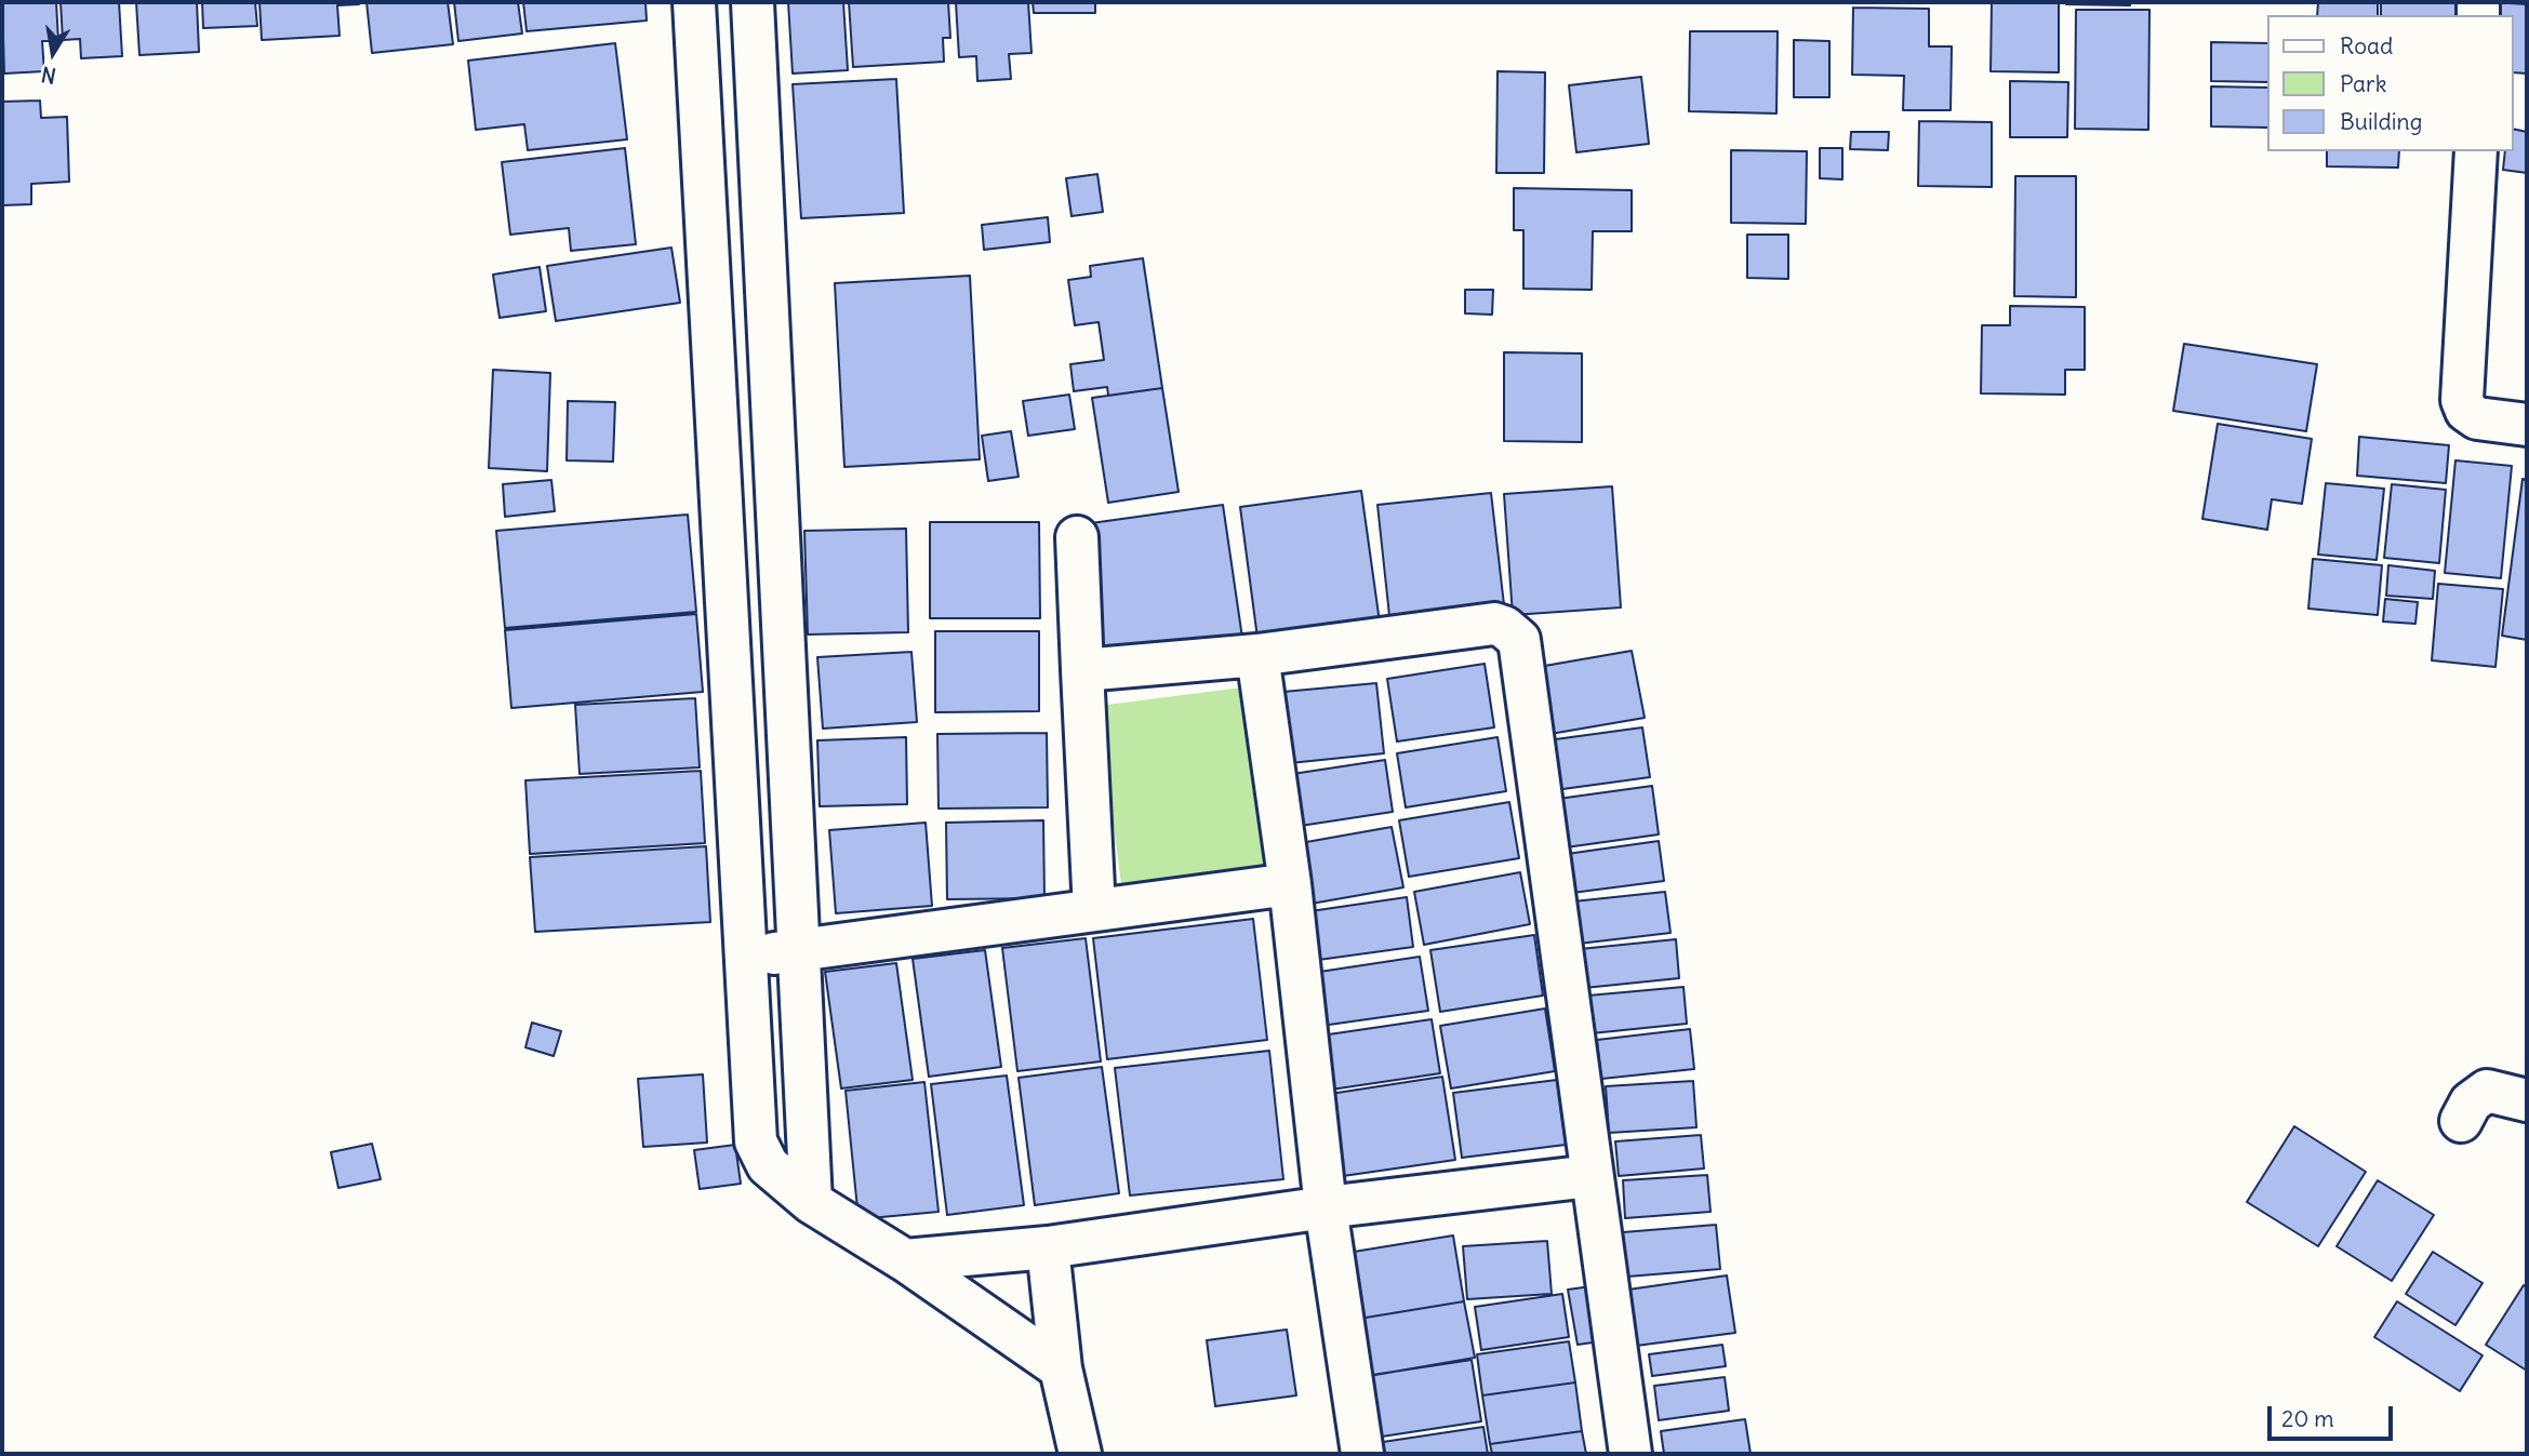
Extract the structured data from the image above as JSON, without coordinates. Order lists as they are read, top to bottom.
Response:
{
  "legend": ["Road", "Park", "Building"],
  "scale_bar": "20 m",
  "north": "bottom"
}
